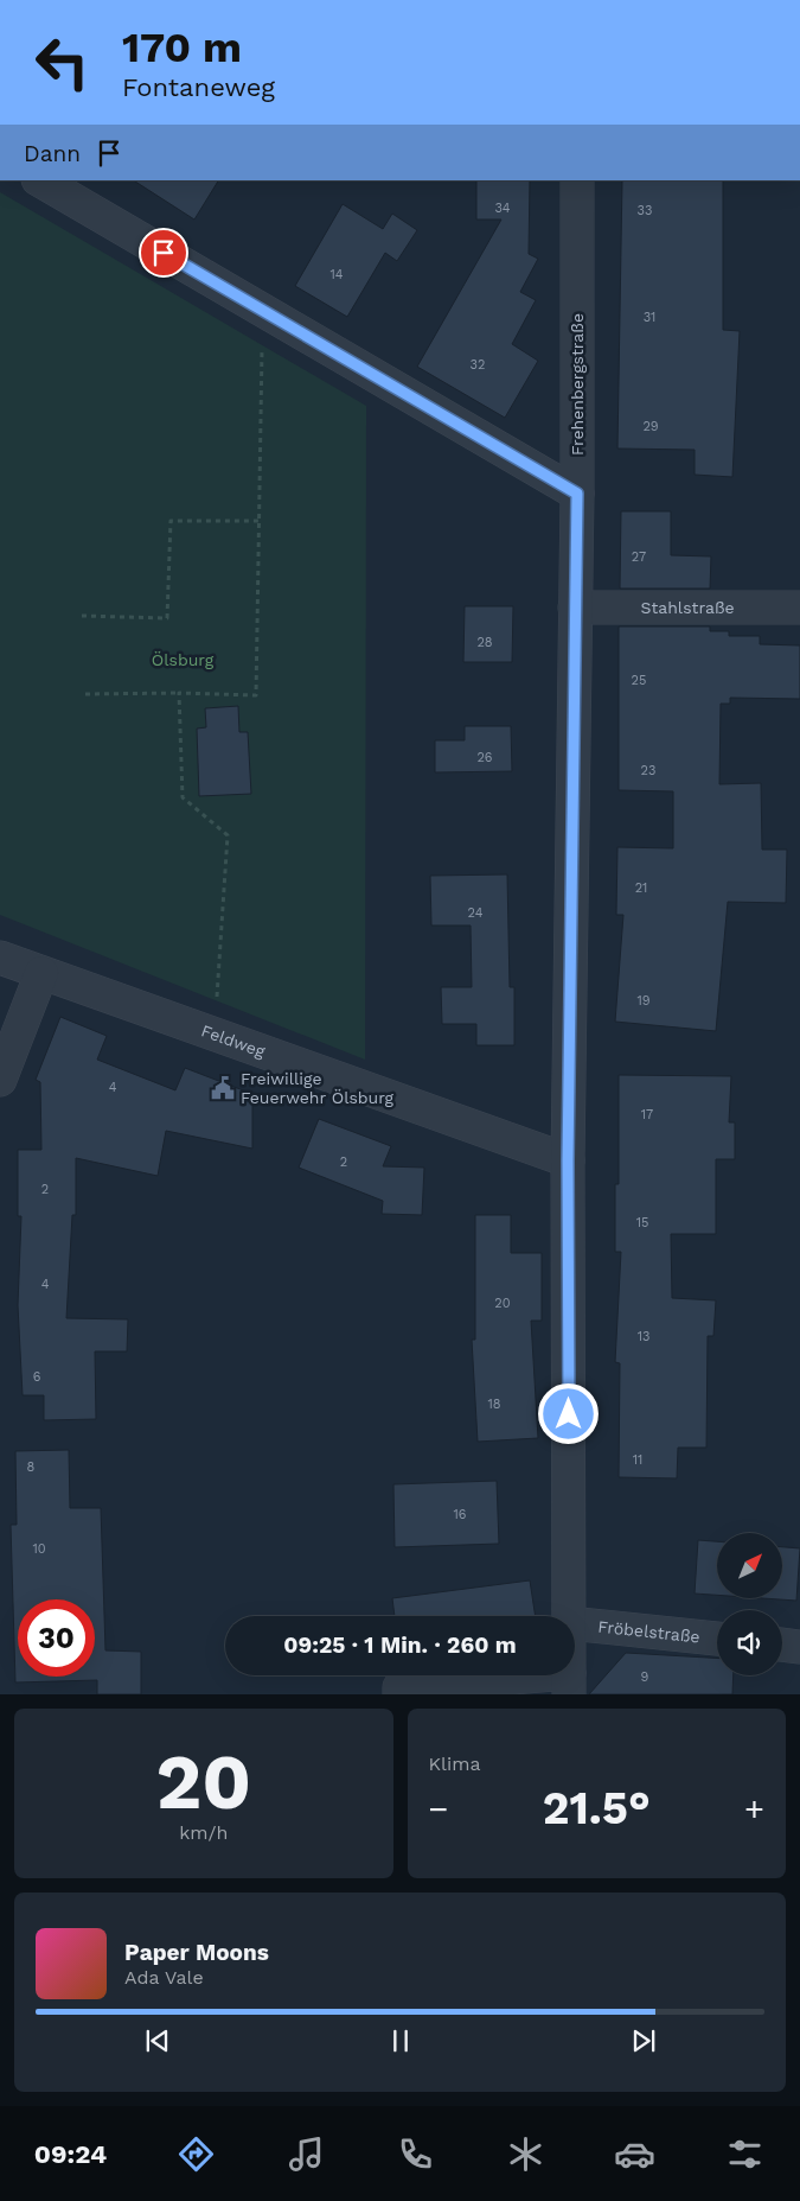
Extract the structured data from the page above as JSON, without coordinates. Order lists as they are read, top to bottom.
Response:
{
  "streets": {
    "street": [
      "Frehenbergstraße",
      "Stahlstraße",
      "Feldweg",
      "Fröbelstraße"
    ]
  },
  "crossings": [
    ["Frehenbergstraße", "Stahlstraße"],
    ["Frehenbergstraße", "Feldweg"]
  ],
  "parks": ["Ölsburg"],
  "places": {
    "public building": ["Freiwillige Feuerwehr Ölsburg"]
  },
  "house_numbers": [
    "34",
    "33",
    "14",
    "31",
    "32",
    "29",
    "27",
    "28",
    "25",
    "26",
    "23",
    "21",
    "24",
    "19",
    "4",
    "17",
    "2",
    "2",
    "15",
    "4",
    "20",
    "13",
    "6",
    "18",
    "11",
    "8",
    "16",
    "10",
    "9"
  ],
  "north": "top right",
  "page": {
    "turn": ["170 m", "Fontaneweg"],
    "then": "Dann",
    "limit": "30",
    "trip": "09:25 · 1 Min. · 260 m",
    "tile": [
      ["20", "km/h"],
      "Klima"
    ],
    "heat": ["−", "21.5°", "+"],
    "song": ["Paper Moons", "Ada Vale"],
    "tabs": "09:24"
  }
}
